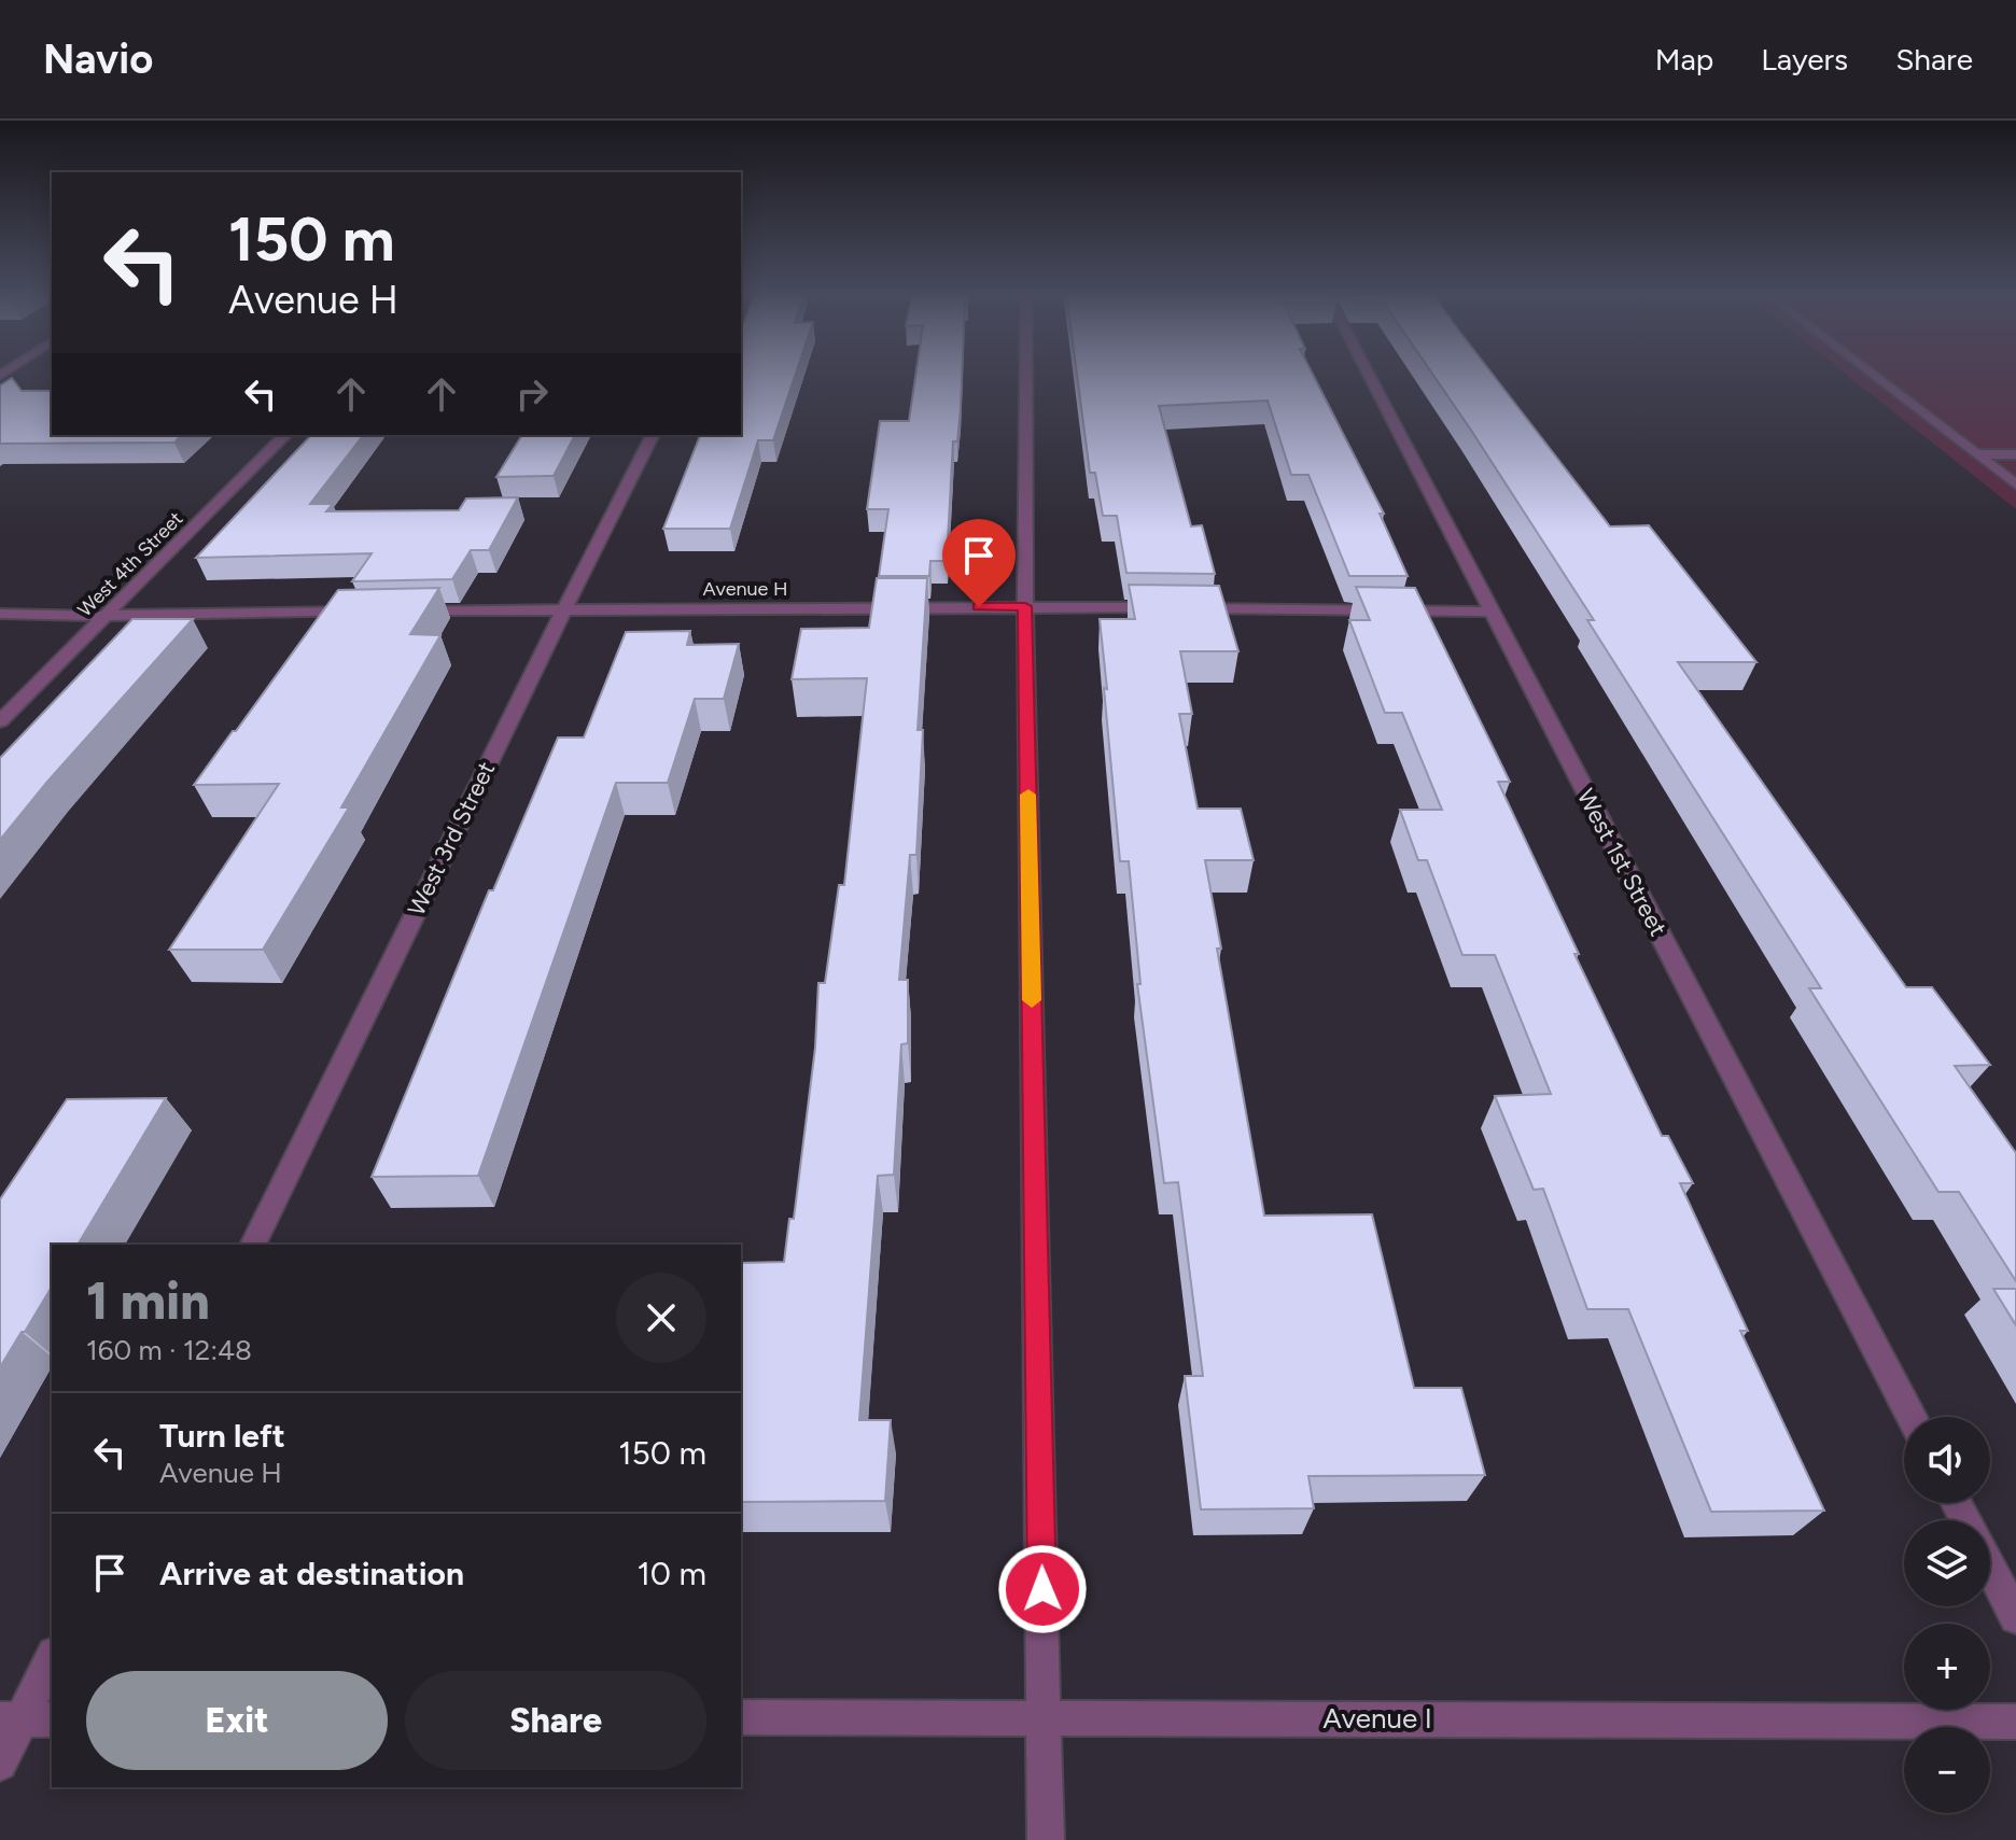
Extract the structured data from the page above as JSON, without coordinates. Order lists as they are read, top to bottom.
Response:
{
  "streets": {
    "street": [
      "West 4th Street",
      "Avenue H",
      "West 3rd Street",
      "West 1st Street",
      "Avenue I"
    ]
  },
  "crossings": [
    ["Avenue H", "West 3rd Street"],
    ["Avenue H", "West 1st Street"]
  ],
  "page": {
    "header": "Navio",
    "nav": ["Map", "Layers", "Share"],
    "turn": ["150 m", "Avenue H"],
    "heading": ["1 min", "160 m · 12:48"],
    "list": [
      {
        "name": "Turn left",
        "note": "Avenue H",
        "value": "150 m"
      },
      {
        "name": "Arrive at destination",
        "value": "10 m"
      }
    ],
    "map_buttons": ["+", "−"],
    "buttons": ["Exit", "Share"]
  }
}
